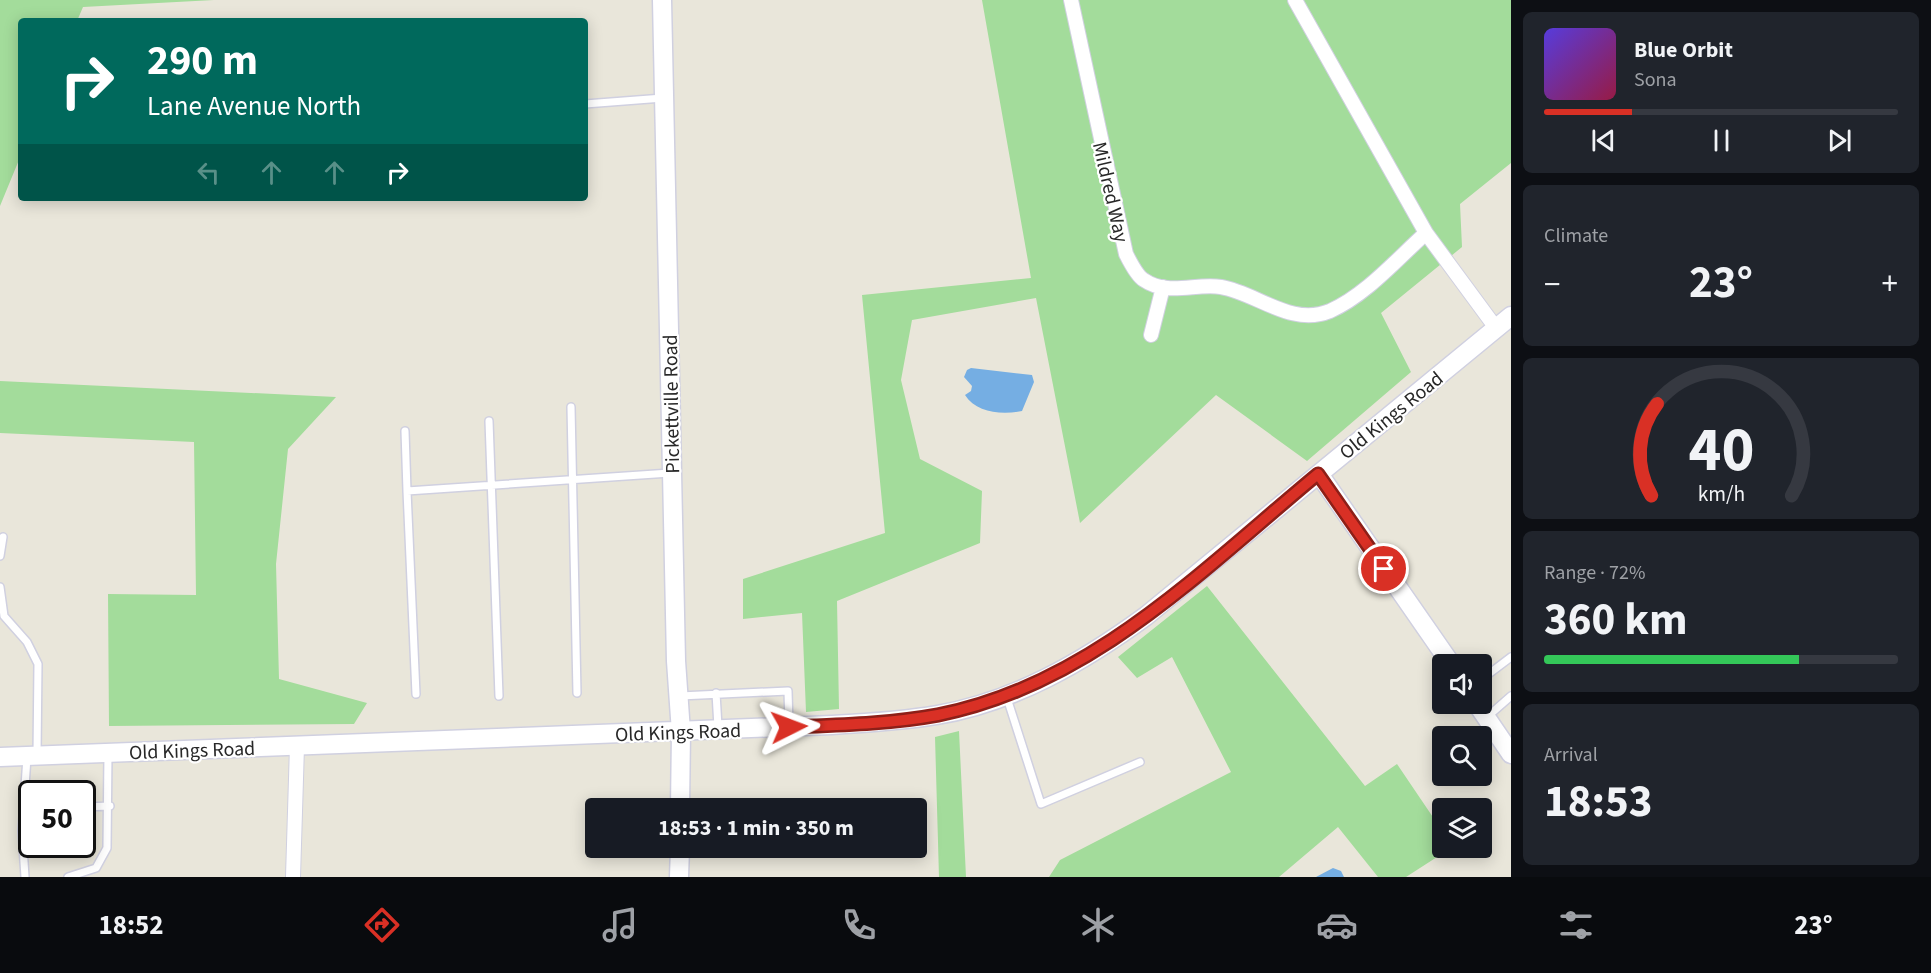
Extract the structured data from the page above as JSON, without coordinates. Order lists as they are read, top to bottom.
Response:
{
  "streets": {
    "main road": ["Pickettville Road", "Old Kings Road"],
    "street": ["Mildred Way"]
  },
  "crossings": [
    ["Pickettville Road", "Old Kings Road"]
  ],
  "page": {
    "turn": ["290 m", "Lane Avenue North"],
    "song": ["Blue Orbit", "Sona"],
    "tile": [
      "Climate",
      ["Range · 72%", "360 km"],
      ["Arrival", "18:53"]
    ],
    "heat": ["−", "23°", "+"],
    "limit": "50",
    "trip": "18:53 · 1 min · 350 m",
    "tabs": ["18:52", "23°"],
    "gauge": ["40", "km/h"]
  }
}
